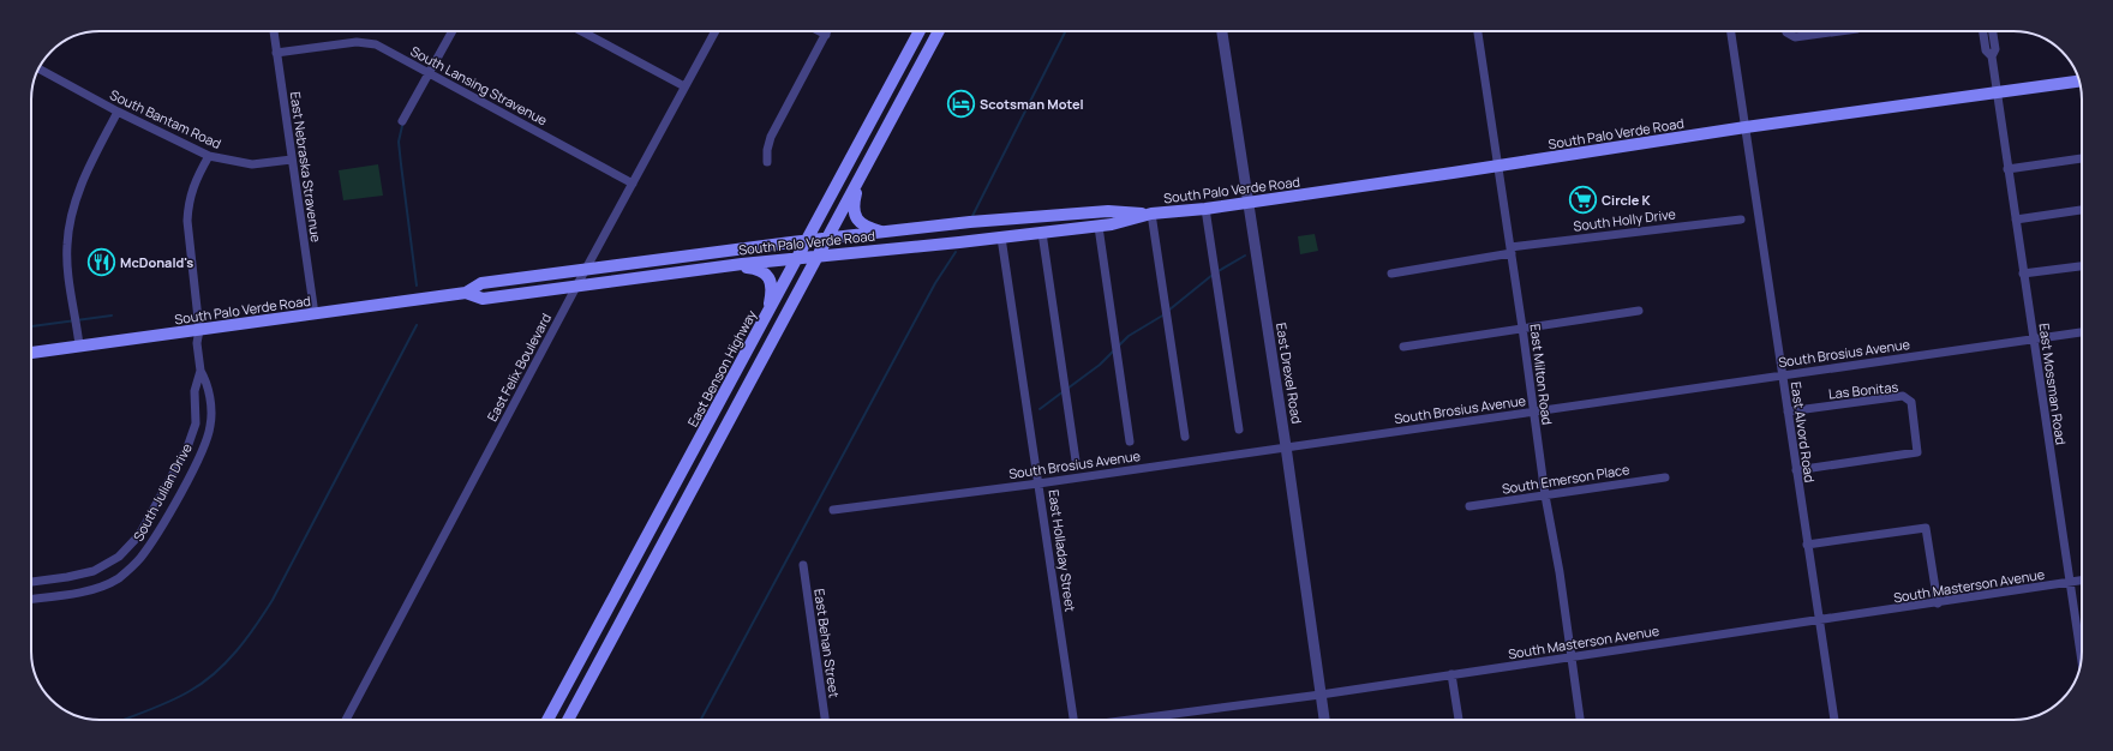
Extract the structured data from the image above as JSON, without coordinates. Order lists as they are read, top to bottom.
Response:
{
  "streets": {
    "main road": ["South Palo Verde Road", "East Benson Highway"],
    "street": [
      "South Lansing Stravenue",
      "South Bantam Road",
      "East Nebraska Stravenue",
      "South Holly Drive",
      "South Brosius Avenue",
      "East Felix Boulevard",
      "East Drexel Road",
      "East Milton Road",
      "East Mossman Road",
      "Las Bonitas",
      "East Alvord Road",
      "South Emerson Place",
      "South Julian Drive",
      "East Holladay Street",
      "South Masterson Avenue",
      "East Behan Street"
    ]
  },
  "crossings": [
    ["South Lansing Stravenue", "East Nebraska Stravenue"],
    ["South Lansing Stravenue", "East Felix Boulevard"],
    ["South Bantam Road", "East Nebraska Stravenue"],
    ["South Bantam Road", "South Julian Drive"],
    ["South Palo Verde Road", "East Nebraska Stravenue"],
    ["South Palo Verde Road", "East Felix Boulevard"],
    ["South Palo Verde Road", "East Benson Highway"],
    ["South Palo Verde Road", "East Drexel Road"],
    ["South Palo Verde Road", "East Milton Road"],
    ["South Palo Verde Road", "East Mossman Road"],
    ["South Palo Verde Road", "East Alvord Road"],
    ["South Palo Verde Road", "South Julian Drive"],
    ["South Palo Verde Road", "East Holladay Street"],
    ["South Holly Drive", "East Milton Road"],
    ["South Brosius Avenue", "East Drexel Road"],
    ["South Brosius Avenue", "East Milton Road"],
    ["South Brosius Avenue", "East Mossman Road"],
    ["South Brosius Avenue", "East Alvord Road"],
    ["South Brosius Avenue", "East Holladay Street"],
    ["East Drexel Road", "South Masterson Avenue"],
    ["East Milton Road", "South Emerson Place"],
    ["East Milton Road", "South Masterson Avenue"],
    ["East Mossman Road", "South Masterson Avenue"],
    ["Las Bonitas", "East Alvord Road"],
    ["East Alvord Road", "South Masterson Avenue"]
  ],
  "places": {
    "hotel": ["Scotsman Motel"],
    "supermarket": ["Circle K"],
    "restaurant": ["McDonald's"]
  }
}
